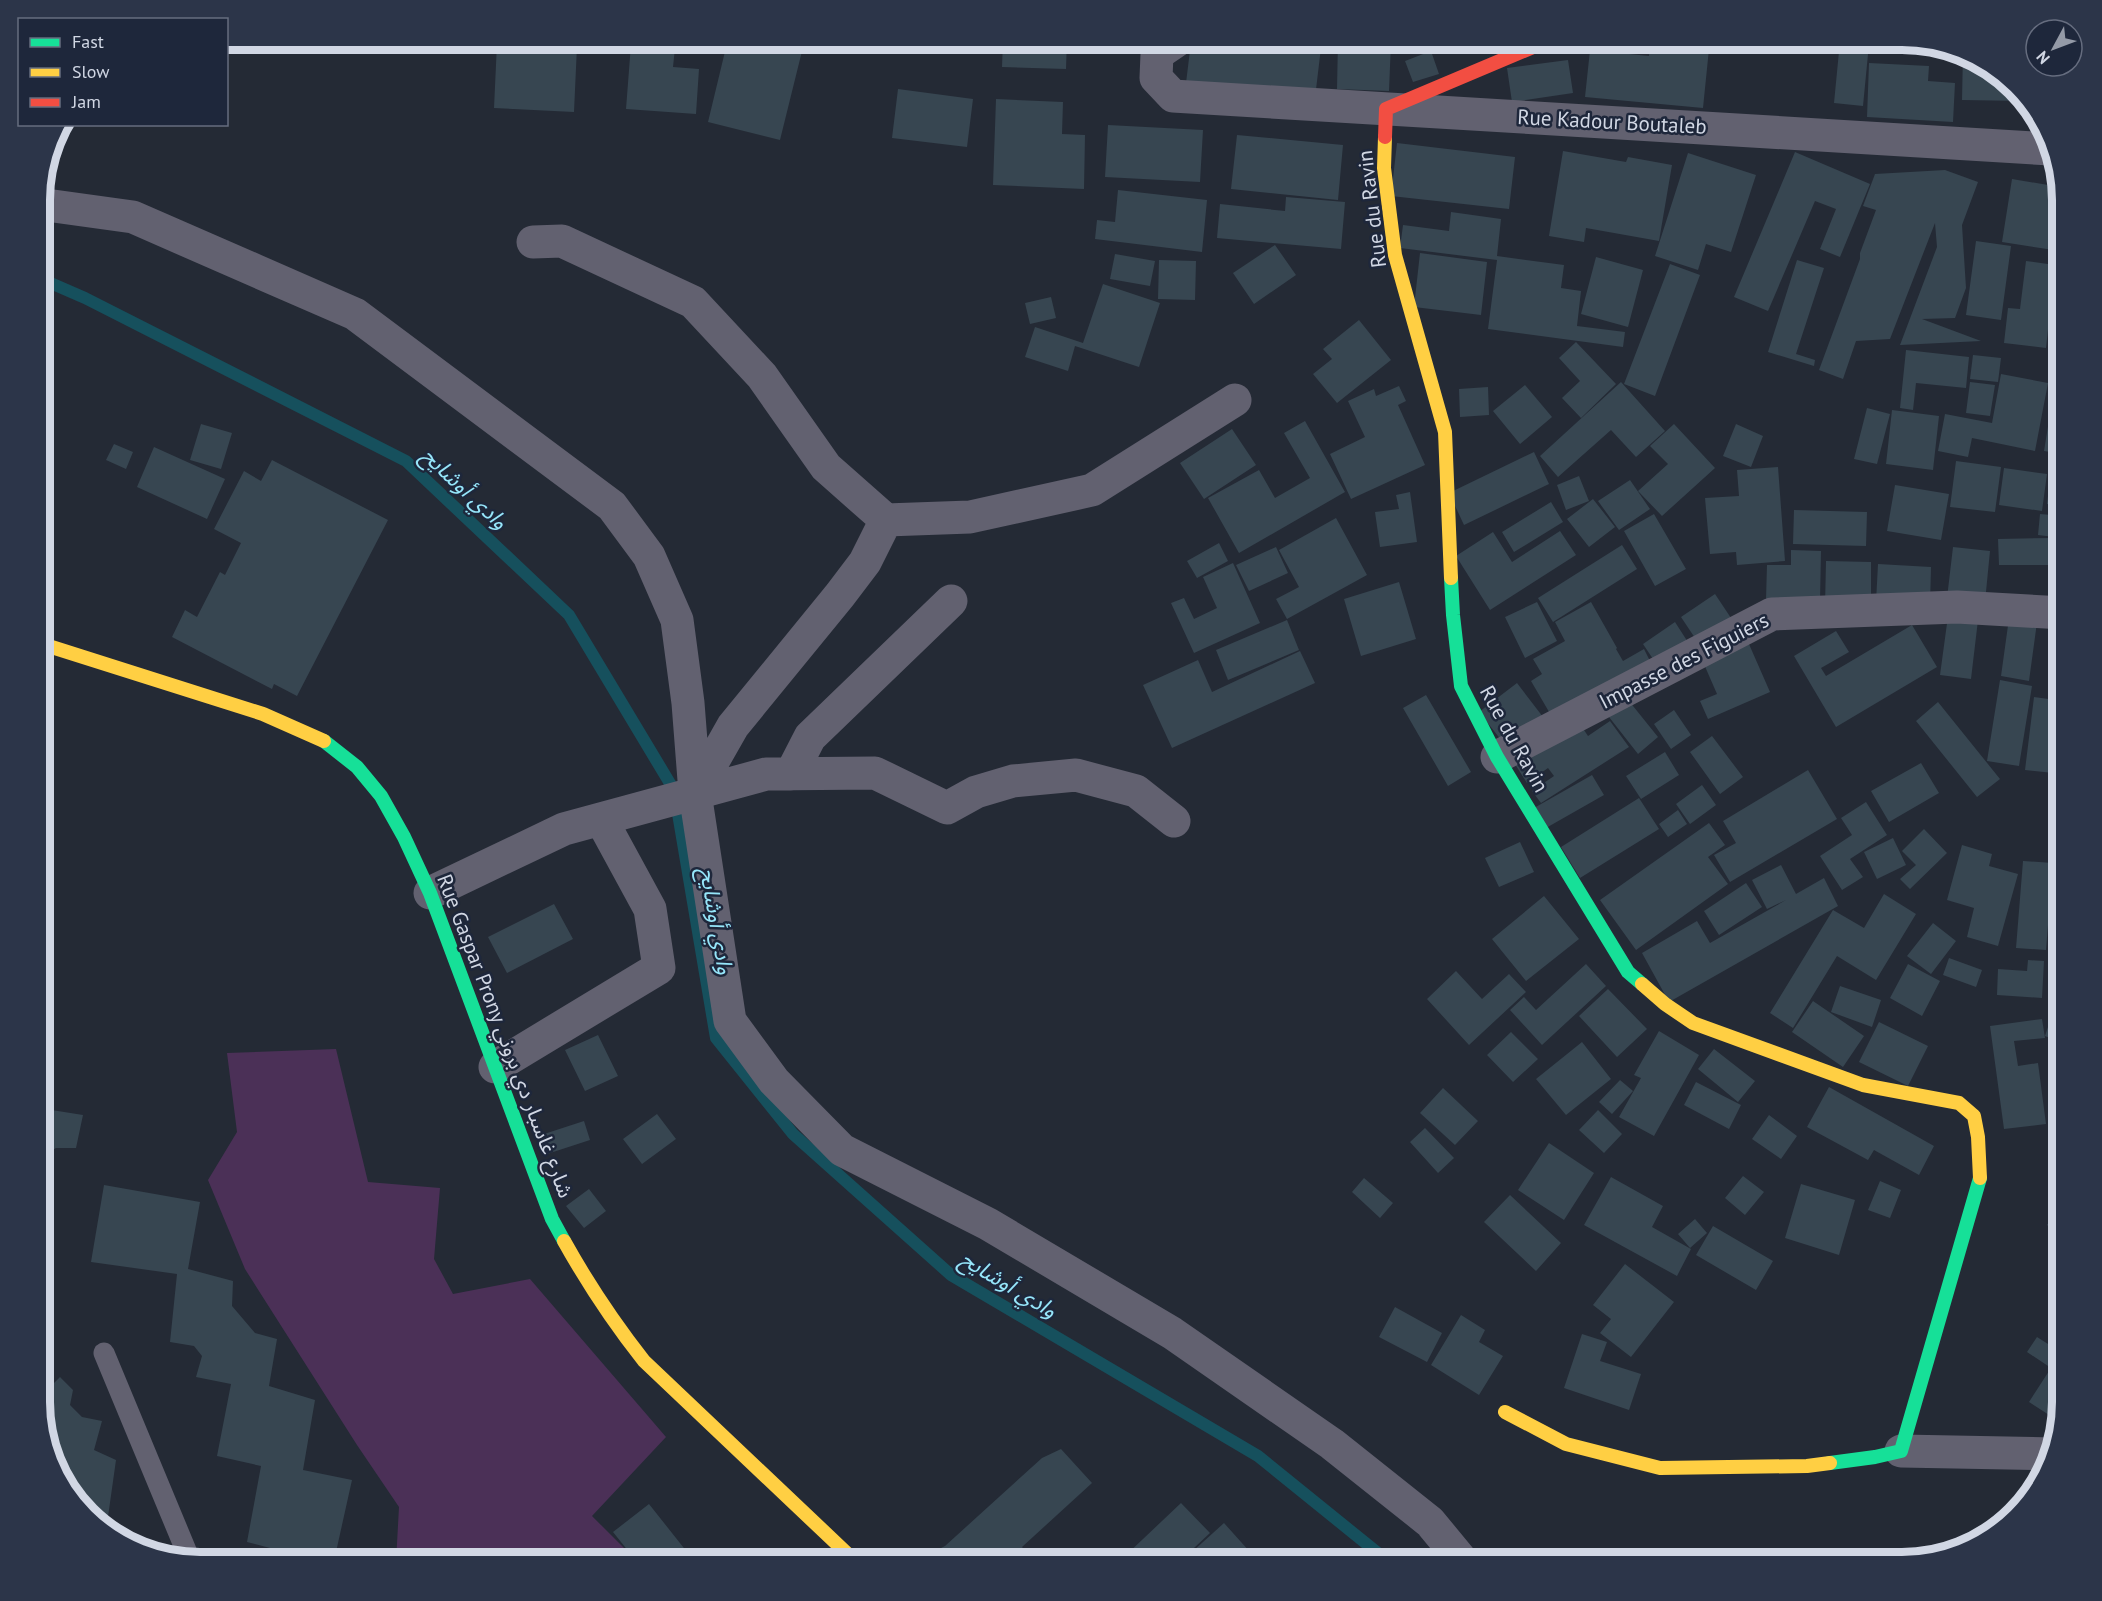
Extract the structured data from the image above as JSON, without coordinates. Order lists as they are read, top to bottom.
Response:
{
  "streets": {
    "street": [
      "Rue Kadour Boutaleb",
      "Rue du Ravin",
      "Impasse des Figuiers",
      "Rue Gaspar Prony شارع غاسبار دي بروني"
    ]
  },
  "crossings": [
    ["Rue Kadour Boutaleb", "Rue du Ravin"],
    ["Rue du Ravin", "Impasse des Figuiers"]
  ],
  "water": ["وادي أوشايح"],
  "legend": ["Fast", "Slow", "Jam"],
  "north": "bottom left"
}
